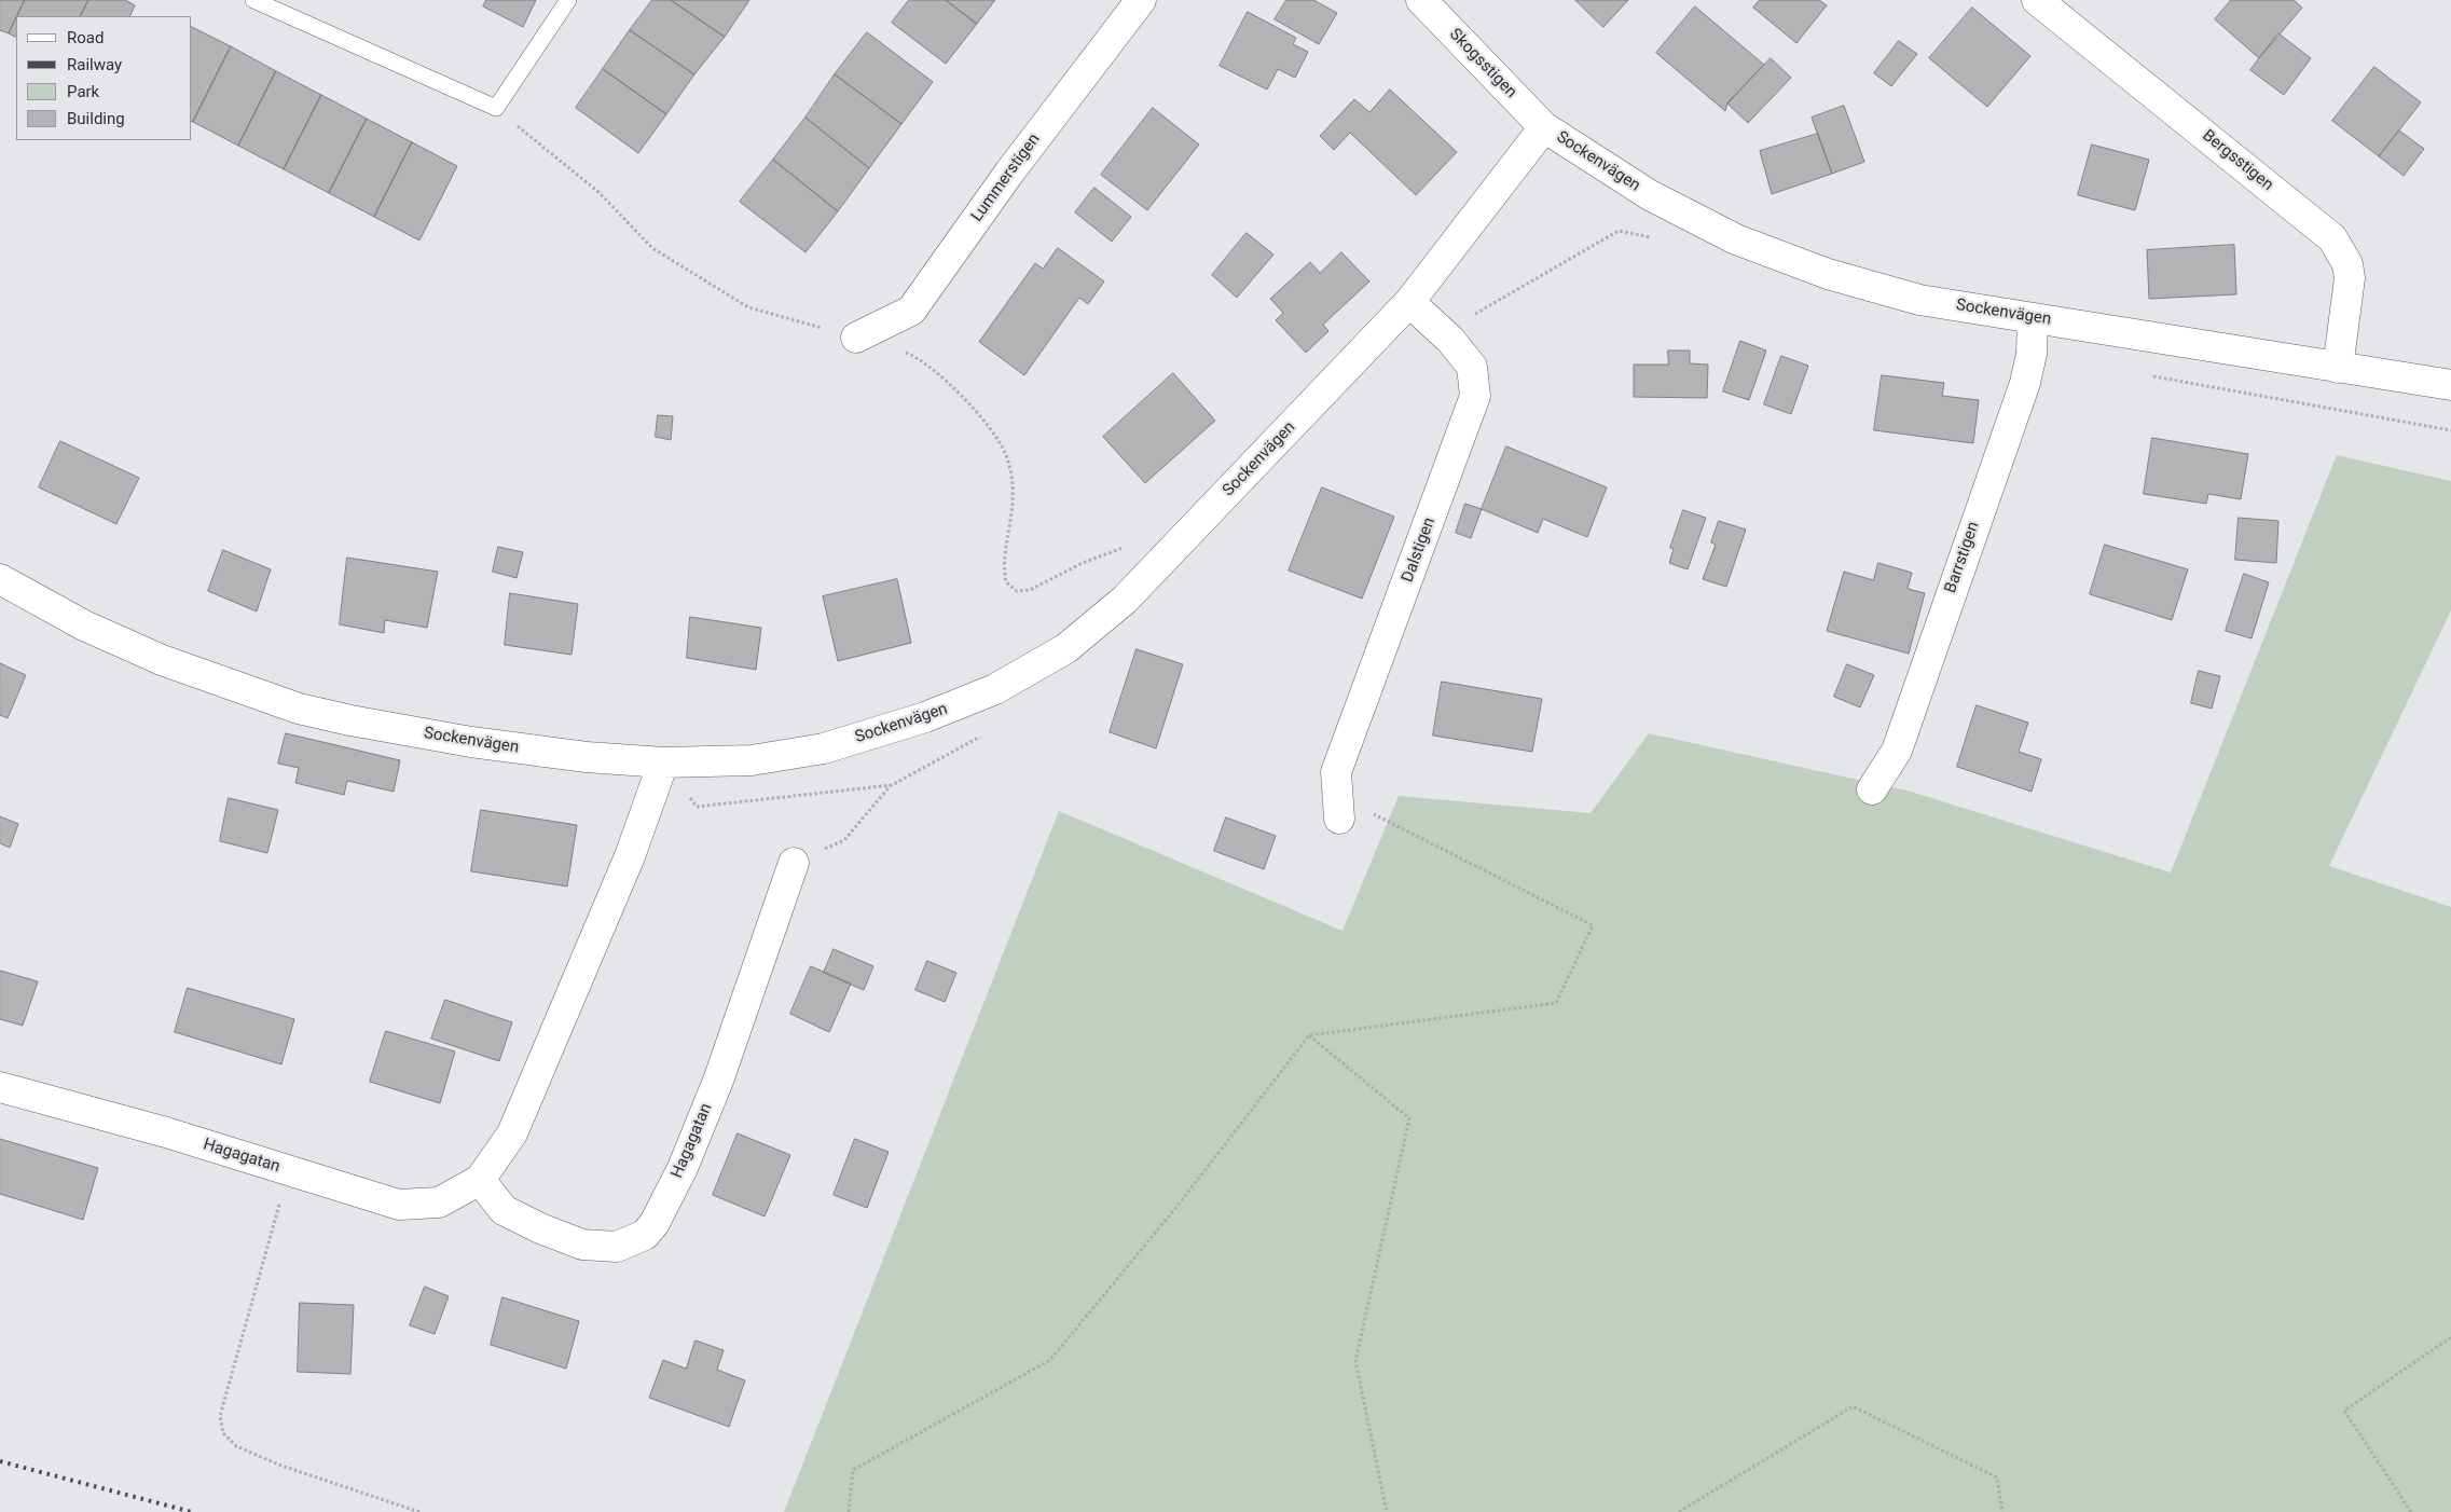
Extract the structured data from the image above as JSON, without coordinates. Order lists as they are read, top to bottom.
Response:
{
  "streets": {
    "street": [
      "Skogsstigen",
      "Bergsstigen",
      "Sockenvägen",
      "Lummerstigen",
      "Dalstigen",
      "Barrstigen",
      "Hagagatan"
    ]
  },
  "crossings": [
    ["Skogsstigen", "Sockenvägen"],
    ["Bergsstigen", "Sockenvägen"],
    ["Sockenvägen", "Dalstigen"],
    ["Sockenvägen", "Barrstigen"],
    ["Sockenvägen", "Hagagatan"]
  ],
  "legend": [
    "Road",
    "Railway",
    "Park",
    "Building"
  ]
}
